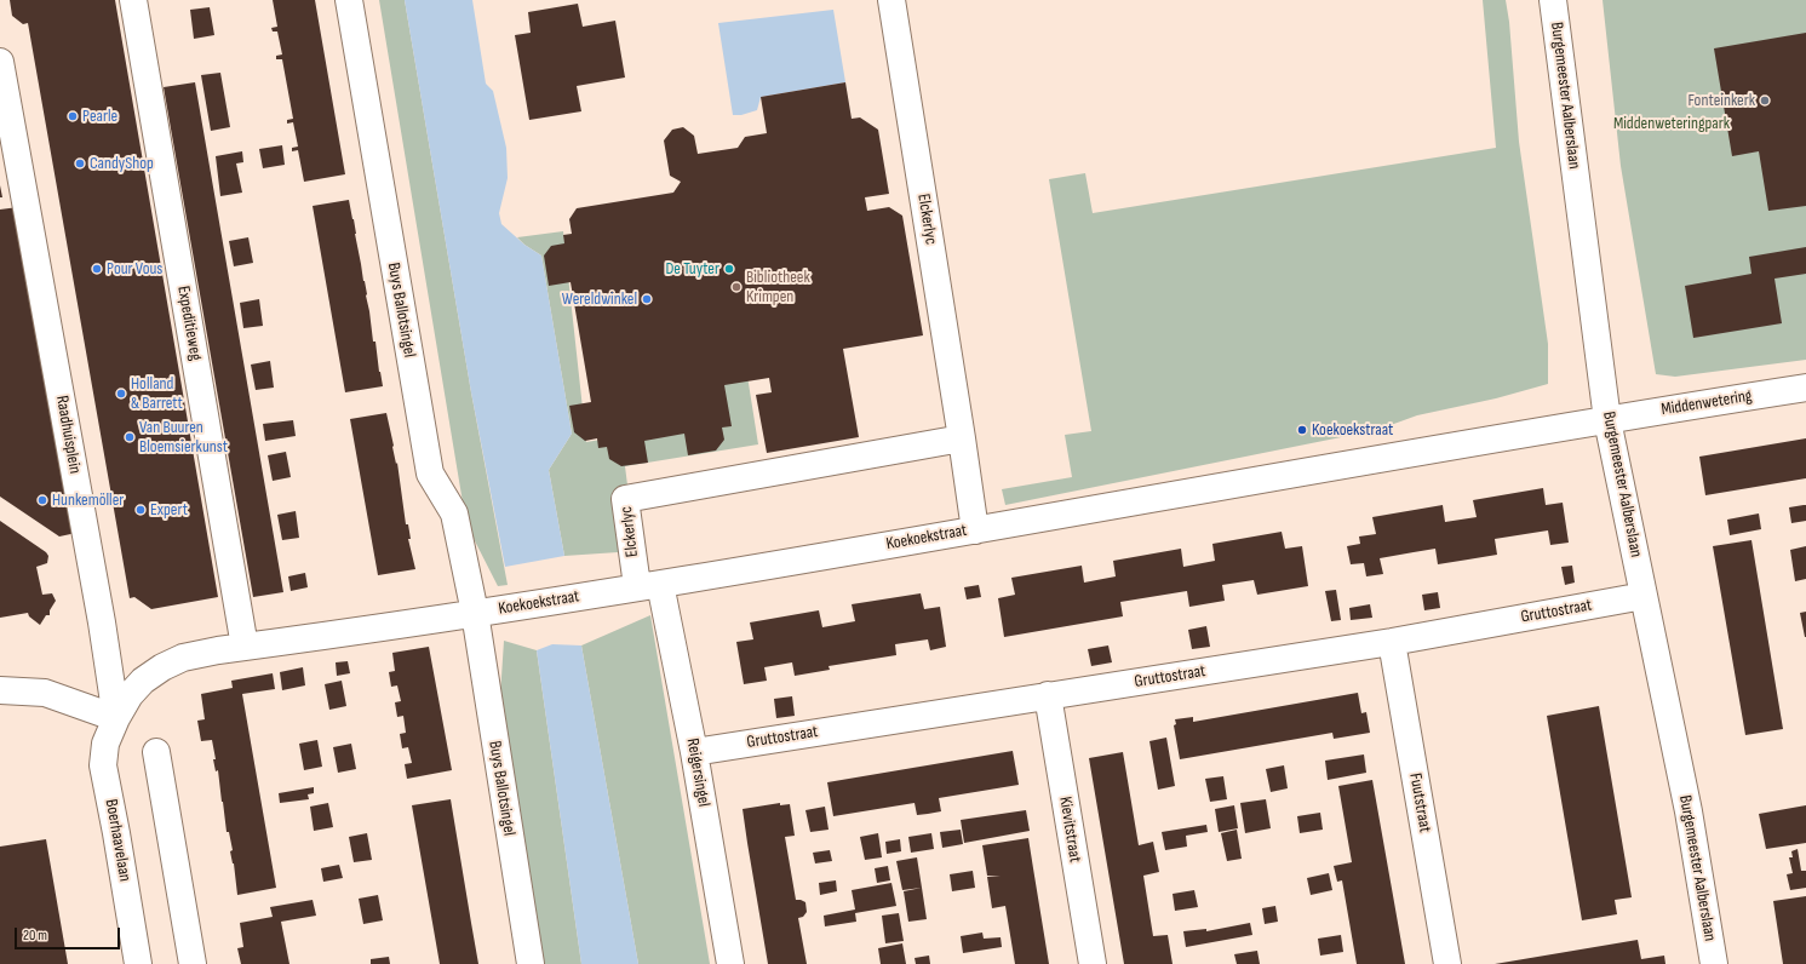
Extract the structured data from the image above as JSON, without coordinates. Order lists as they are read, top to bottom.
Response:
{
  "streets": {
    "street": [
      "Burgemeester Aalberslaan",
      "Elckerlyc",
      "Buys Ballotsingel",
      "Expeditieweg",
      "Middenwetering",
      "Raadhuisplein",
      "Koekoekstraat",
      "Gruttostraat",
      "Reigersingel",
      "Fuutstraat",
      "Kievitstraat",
      "Boerhaavelaan"
    ]
  },
  "crossings": [
    ["Burgemeester Aalberslaan", "Middenwetering"],
    ["Burgemeester Aalberslaan", "Koekoekstraat"],
    ["Burgemeester Aalberslaan", "Gruttostraat"],
    ["Elckerlyc", "Koekoekstraat"],
    ["Elckerlyc", "Reigersingel"],
    ["Buys Ballotsingel", "Koekoekstraat"],
    ["Middenwetering", "Koekoekstraat"],
    ["Raadhuisplein", "Boerhaavelaan"],
    ["Koekoekstraat", "Reigersingel"],
    ["Gruttostraat", "Reigersingel"],
    ["Gruttostraat", "Fuutstraat"],
    ["Gruttostraat", "Kievitstraat"]
  ],
  "parks": ["Middenweteringpark"],
  "places": [
    "Fonteinkerk",
    "Pearle",
    "CandyShop",
    "Pour Vous",
    "De Tuyter",
    "Bibliotheek Krimpen",
    "Wereldwinkel",
    "Holland & Barrett",
    "Koekoekstraat",
    "Van Buuren Bloemsierkunst",
    "Hunkemöller",
    "Expert"
  ],
  "scale_bar": "20 m"
}
